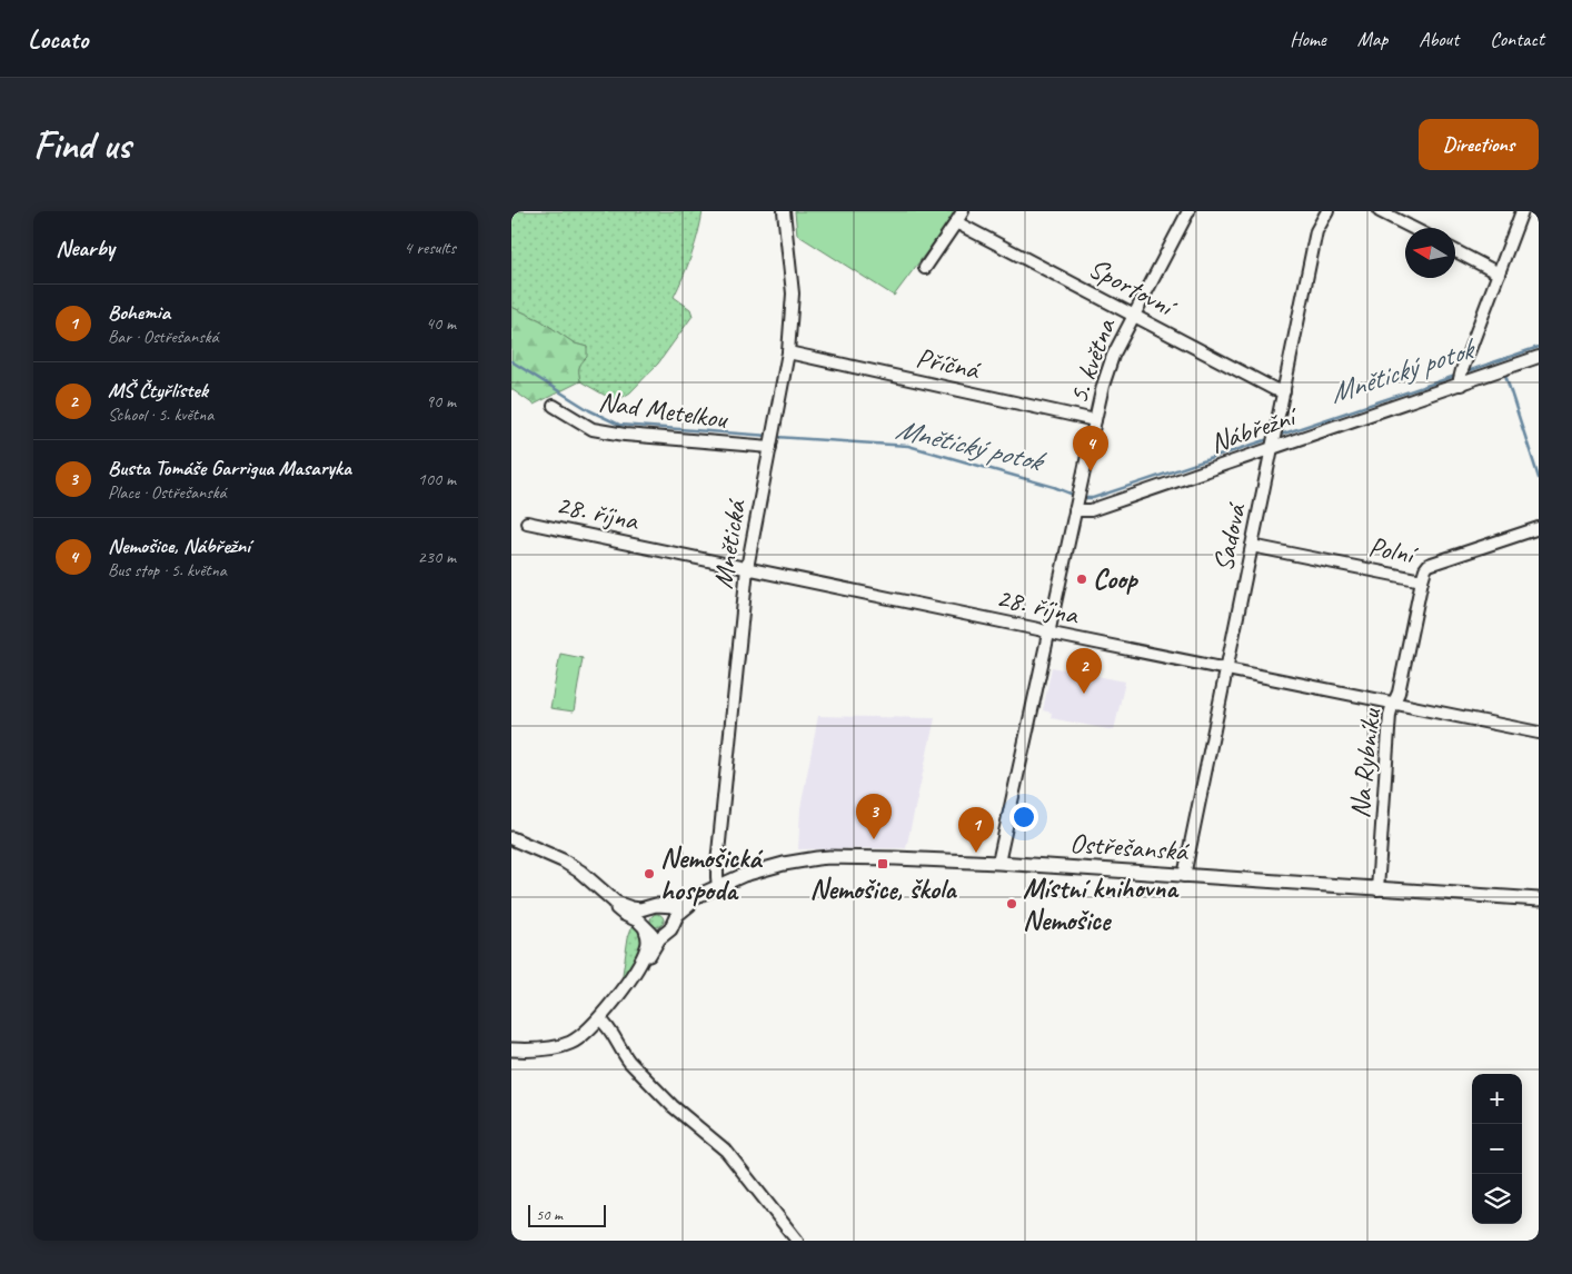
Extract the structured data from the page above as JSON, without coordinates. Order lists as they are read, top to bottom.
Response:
{
  "streets": {
    "street": [
      "Sportovní",
      "5. května",
      "Příčná",
      "Nad Metelkou",
      "Nábřežní",
      "28. října",
      "Sadová",
      "Mnětická",
      "Polní",
      "Na Rybníku",
      "Ostřešanská"
    ]
  },
  "crossings": [
    ["Sportovní", "5. května"],
    ["Sportovní", "Sadová"],
    ["5. května", "Příčná"],
    ["5. května", "Nábřežní"],
    ["5. května", "28. října"],
    ["5. května", "Ostřešanská"],
    ["Příčná", "Mnětická"],
    ["Nad Metelkou", "Mnětická"],
    ["Nábřežní", "Sadová"],
    ["28. října", "Sadová"],
    ["28. října", "Mnětická"],
    ["28. října", "Na Rybníku"],
    ["Sadová", "Polní"],
    ["Sadová", "Ostřešanská"],
    ["Mnětická", "Ostřešanská"],
    ["Polní", "Na Rybníku"],
    ["Na Rybníku", "Ostřešanská"]
  ],
  "water": ["Mnětický potok"],
  "places": {
    "other": ["Coop", "Nemošická hospoda", "Místní knihovna Nemošice"],
    "transit": ["Nemošice, škola"]
  },
  "scale_bar": "50 m",
  "north": "left",
  "page": {
    "header": "Locato",
    "nav": [
      "Home",
      "Map",
      "About",
      "Contact"
    ],
    "buttons": "Directions",
    "title": "Find us",
    "heading": ["Nearby", "4 results"],
    "list": [
      {
        "mark": "1",
        "name": "Bohemia",
        "note": "Bar · Ostřešanská",
        "value": "40 m"
      },
      {
        "mark": "2",
        "name": "MŠ Čtyřlístek",
        "note": "School · 5. května",
        "value": "90 m"
      },
      {
        "mark": "3",
        "name": "Busta Tomáše Garrigua Masaryka",
        "note": "Place · Ostřešanská",
        "value": "100 m"
      },
      {
        "mark": "4",
        "name": "Nemošice, Nábřežní",
        "note": "Bus stop · 5. května",
        "value": "230 m"
      }
    ],
    "pins": [
      "4",
      "2",
      "3",
      "1"
    ],
    "map_buttons": ["+", "−"],
    "scale": "50 m"
  }
}
